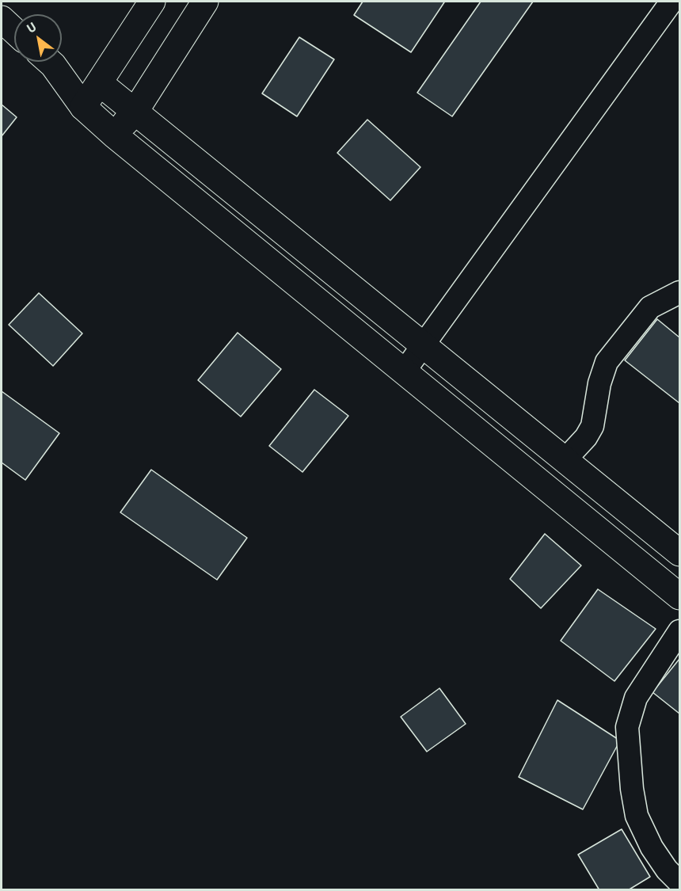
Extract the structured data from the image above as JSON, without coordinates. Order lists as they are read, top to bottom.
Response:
{
  "north": "top left"
}
